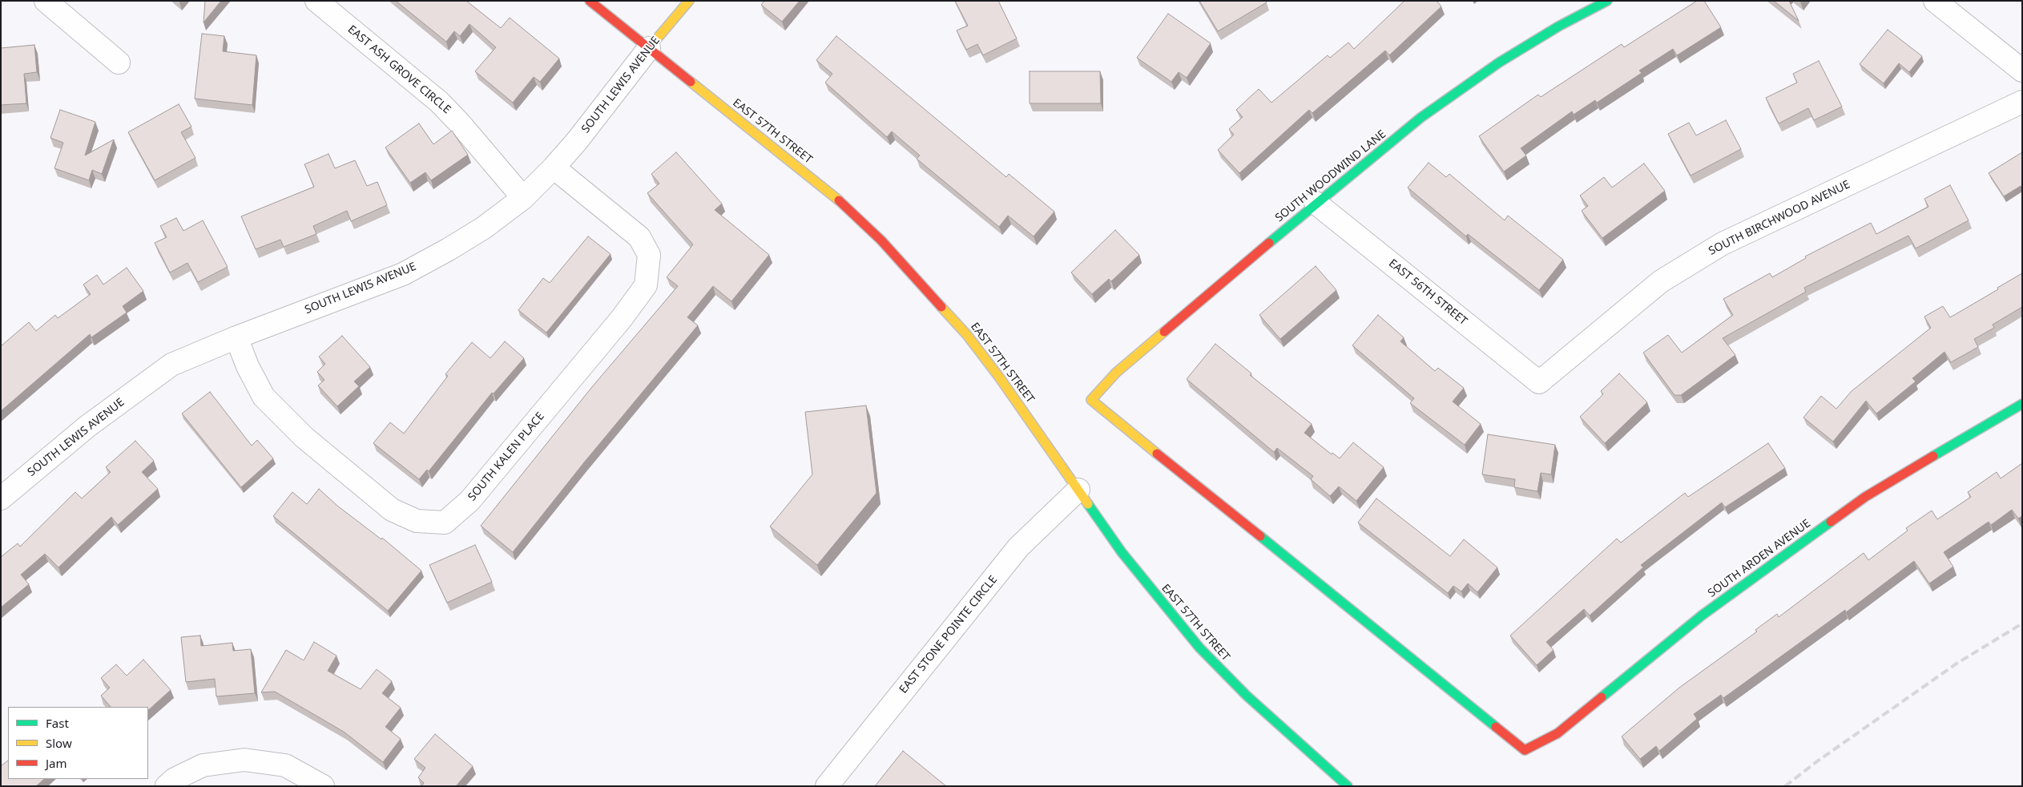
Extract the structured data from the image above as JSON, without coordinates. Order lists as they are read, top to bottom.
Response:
{
  "streets": {
    "street": [
      "EAST ASH GROVE CIRCLE",
      "SOUTH LEWIS AVENUE",
      "EAST 57TH STREET",
      "SOUTH WOODWIND LANE",
      "SOUTH BIRCHWOOD AVENUE",
      "EAST 56TH STREET",
      "SOUTH KALEN PLACE",
      "SOUTH ARDEN AVENUE",
      "EAST STONE POINTE CIRCLE"
    ]
  },
  "crossings": [
    ["EAST ASH GROVE CIRCLE", "SOUTH LEWIS AVENUE"],
    ["SOUTH LEWIS AVENUE", "EAST 57TH STREET"],
    ["SOUTH LEWIS AVENUE", "SOUTH KALEN PLACE"],
    ["EAST 57TH STREET", "EAST STONE POINTE CIRCLE"],
    ["SOUTH WOODWIND LANE", "EAST 56TH STREET"],
    ["SOUTH WOODWIND LANE", "SOUTH ARDEN AVENUE"],
    ["SOUTH BIRCHWOOD AVENUE", "EAST 56TH STREET"]
  ],
  "legend": ["Fast", "Slow", "Jam"]
}
